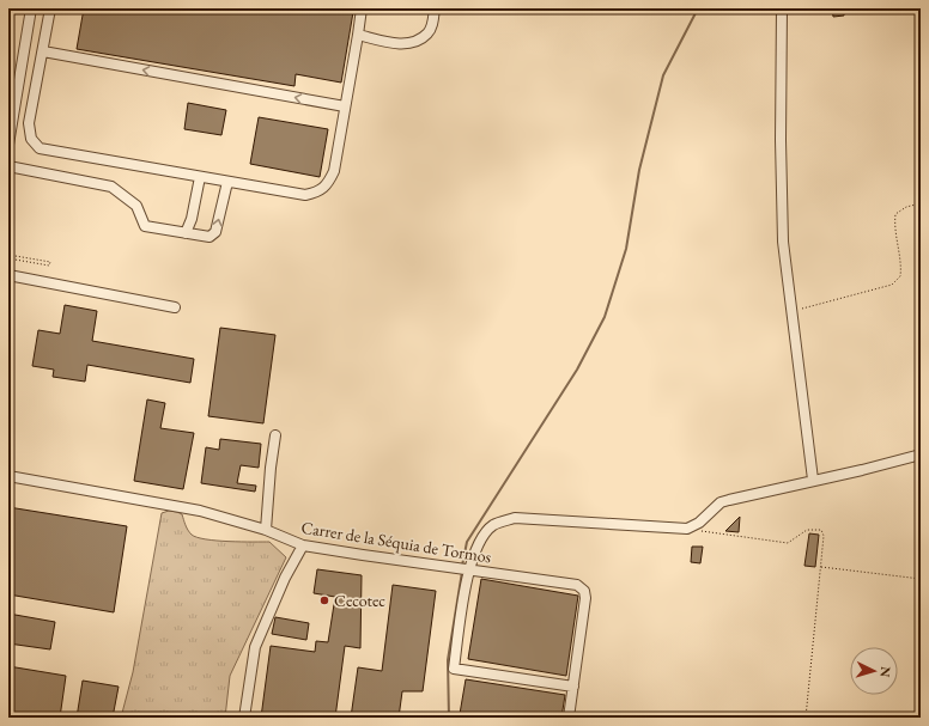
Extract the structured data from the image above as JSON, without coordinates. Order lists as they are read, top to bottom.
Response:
{
  "streets": {
    "street": ["Carrer de la Séquia de Tormos"]
  },
  "places": ["Cecotec"],
  "north": "right"
}
